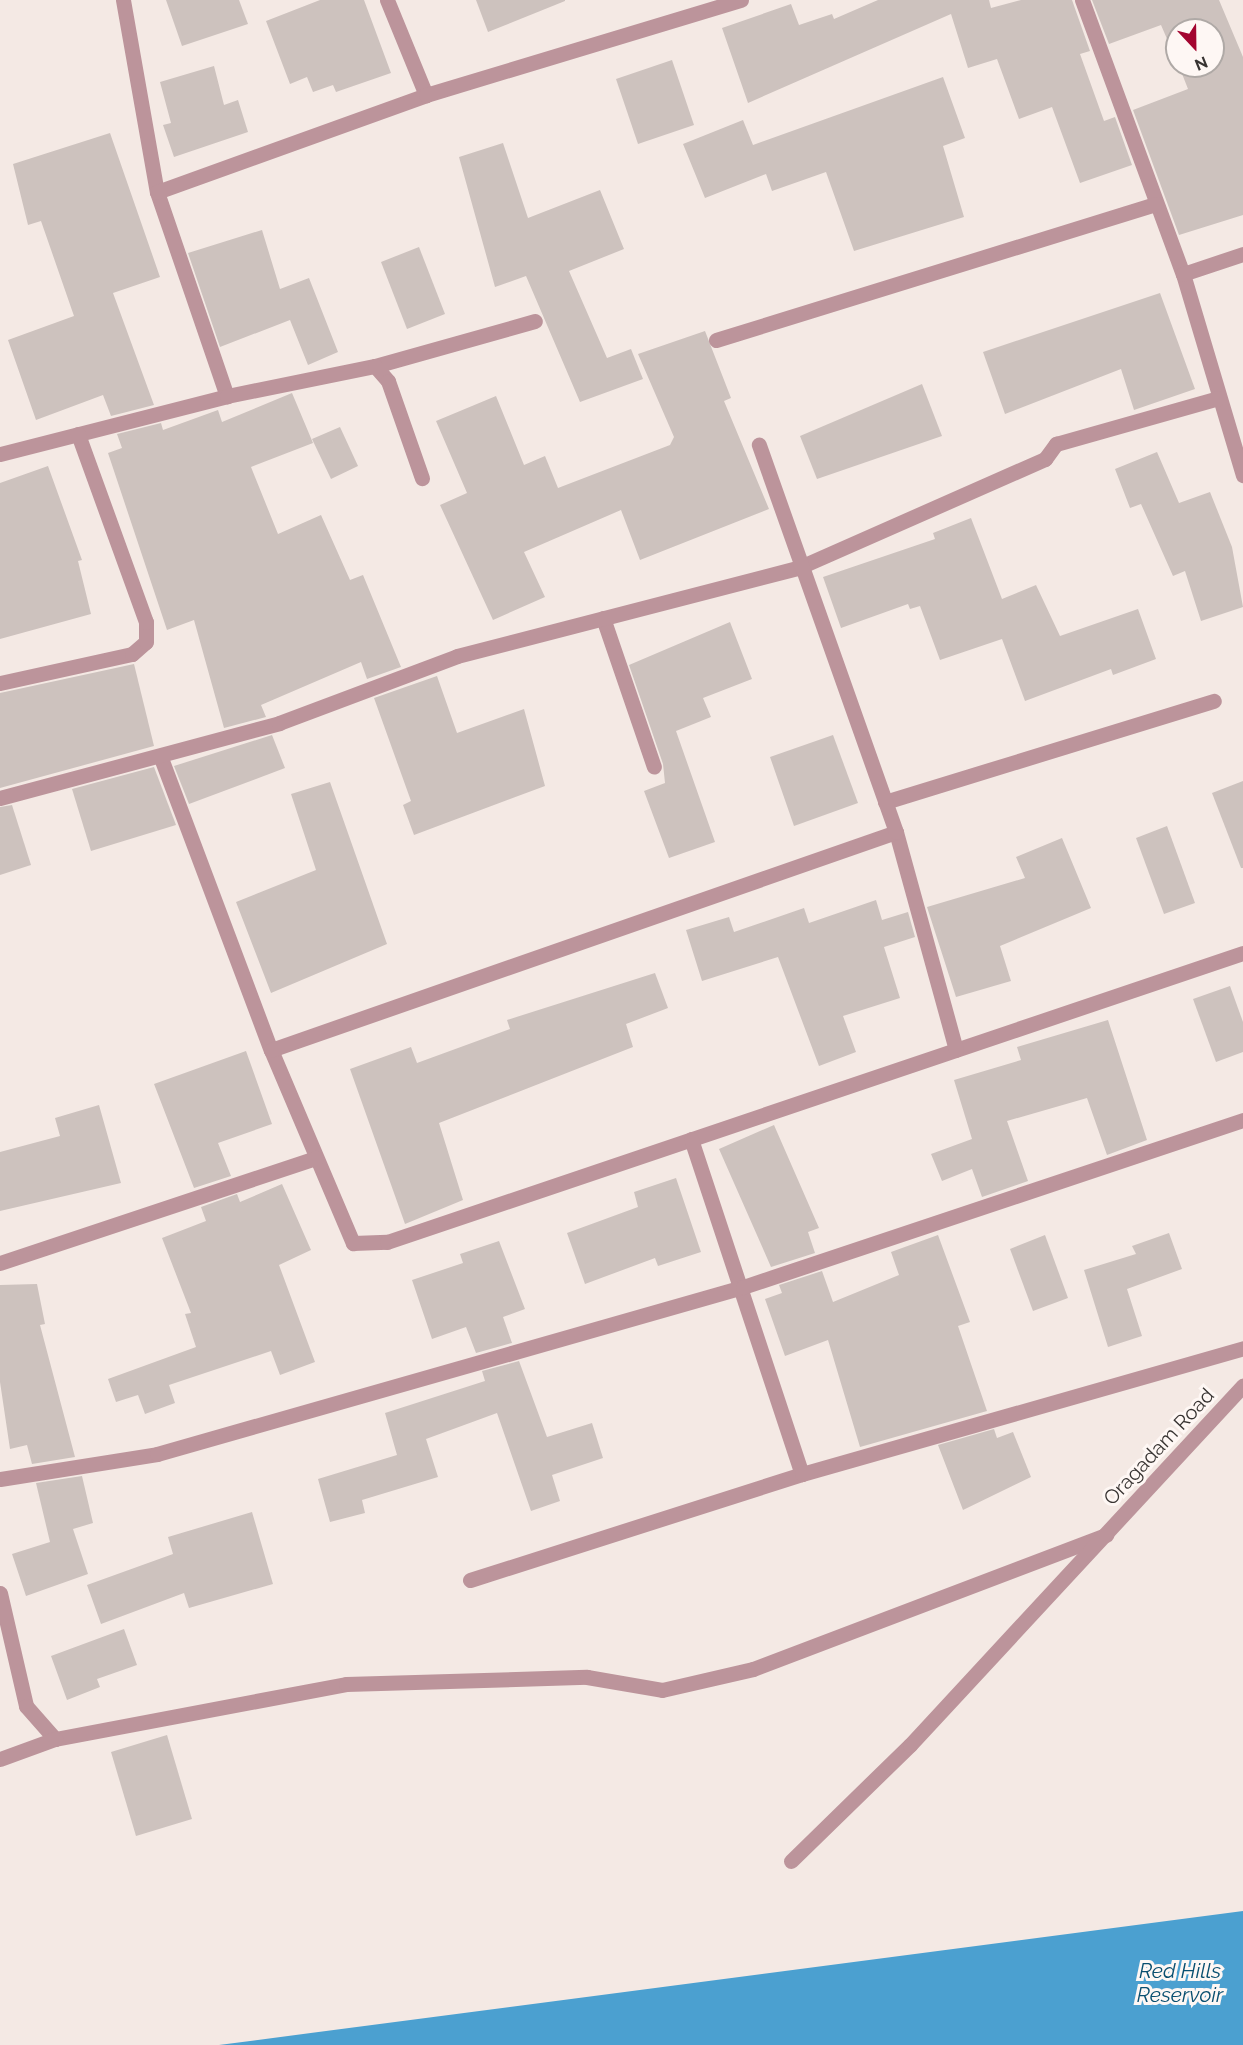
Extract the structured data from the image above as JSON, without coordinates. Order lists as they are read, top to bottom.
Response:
{
  "streets": {
    "street": ["Oragadam Road"]
  },
  "water": ["Red Hills Reservoir"],
  "north": "bottom"
}
